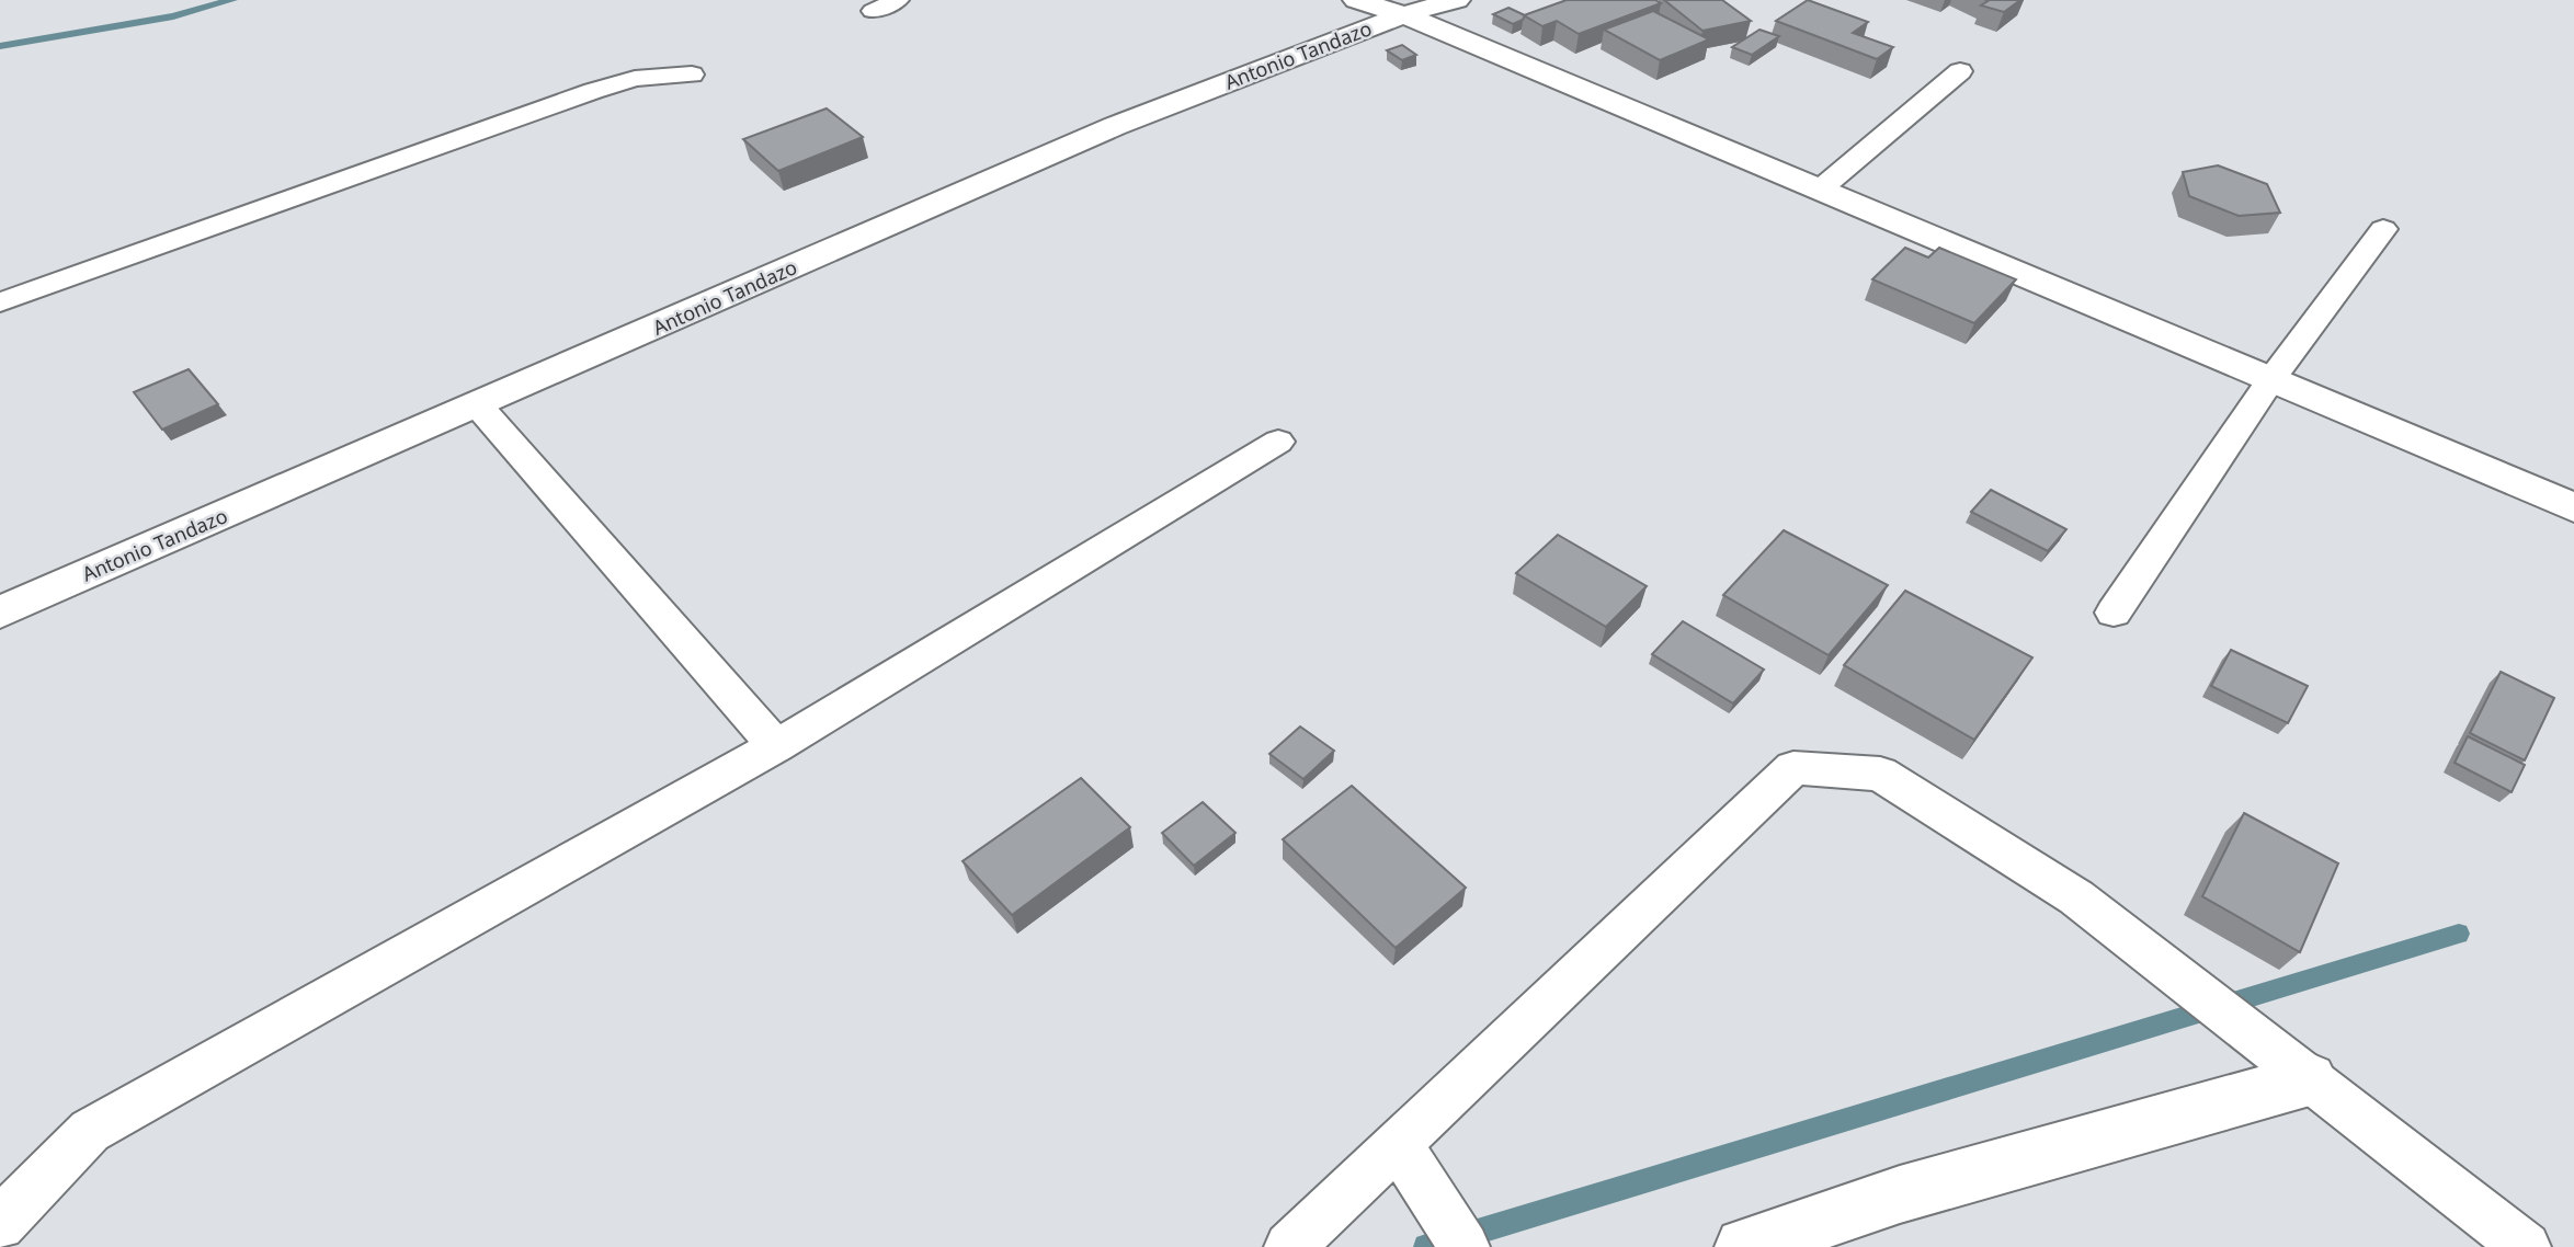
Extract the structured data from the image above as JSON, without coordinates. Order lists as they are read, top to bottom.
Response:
{
  "streets": {
    "street": ["Antonio Tandazo"]
  }
}
